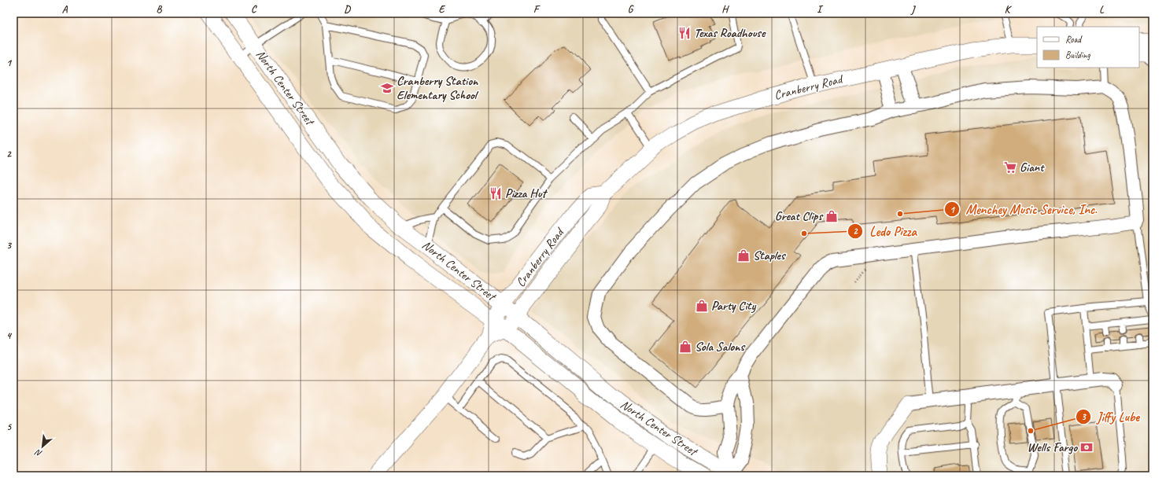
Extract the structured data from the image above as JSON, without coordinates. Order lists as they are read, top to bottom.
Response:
{
  "streets": {
    "street": ["North Center Street", "Cranberry Road"]
  },
  "crossings": [
    ["North Center Street", "Cranberry Road"]
  ],
  "places": {
    "restaurant": ["Texas Roadhouse", "Pizza Hut"],
    "school or university": ["Cranberry Station Elementary School"],
    "supermarket": ["Giant"],
    "other": ["Menchey Music Service, Inc.", "Ledo Pizza", "Jiffy Lube"],
    "shop": [
      "Great Clips",
      "Staples",
      "Party City",
      "Sola Salons"
    ],
    "bank": ["Wells Fargo"]
  },
  "legend": ["Road", "Building"],
  "north": "bottom left",
  "grid": {
    "columns": [
      "A",
      "B",
      "C",
      "D",
      "E",
      "F",
      "G",
      "H",
      "I",
      "J",
      "K",
      "L"
    ],
    "rows": [
      "1",
      "2",
      "3",
      "4",
      "5"
    ]
  }
}
